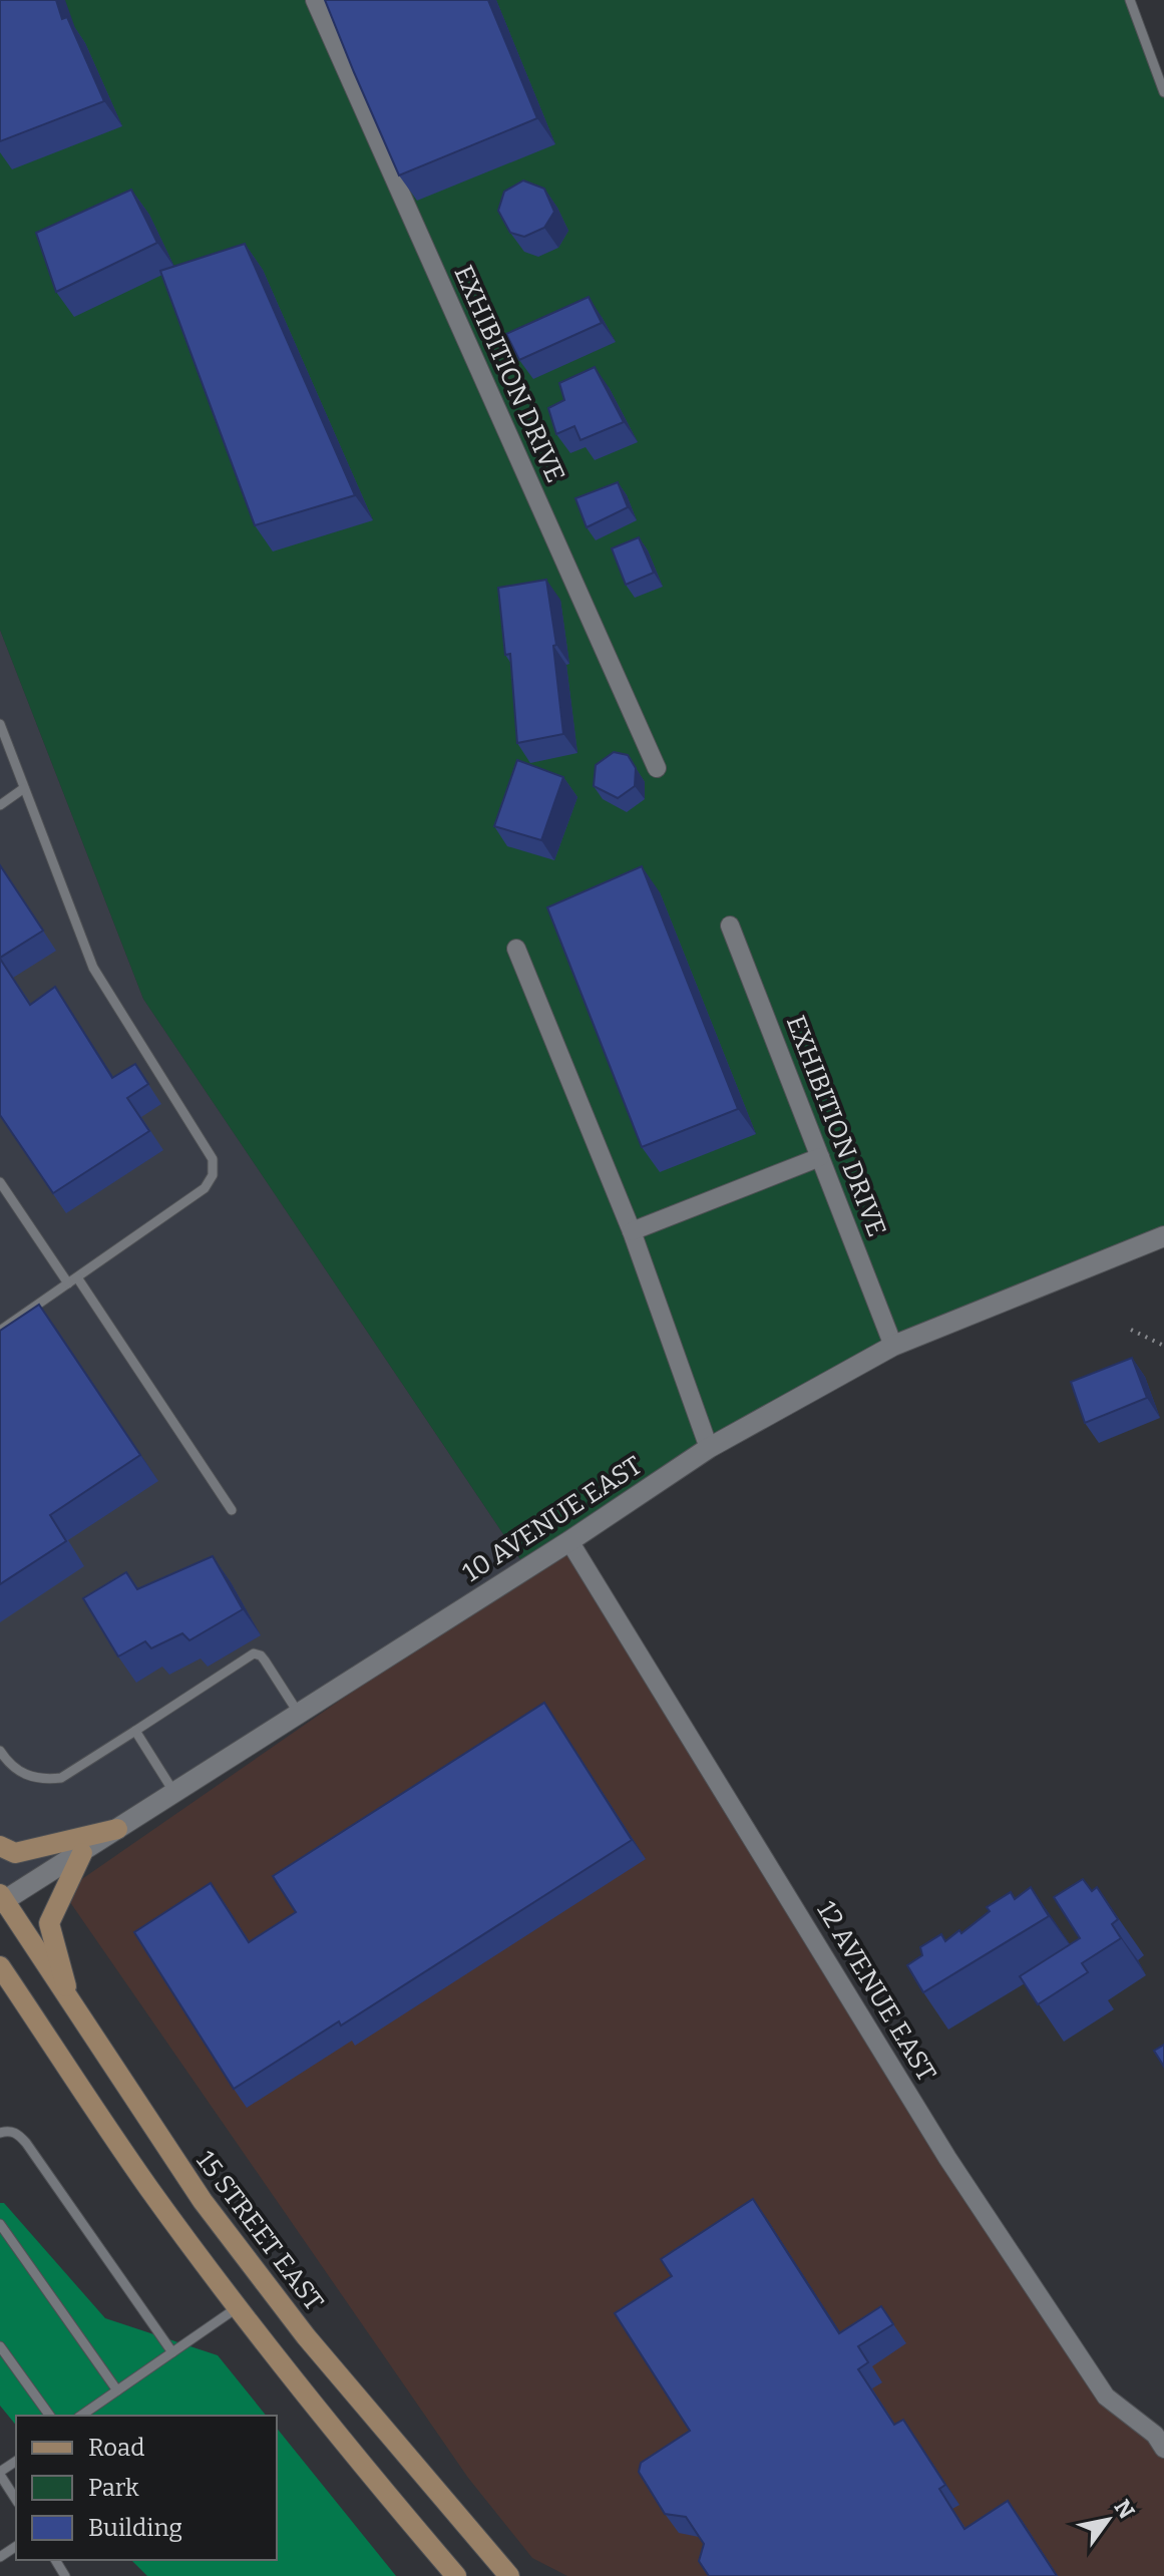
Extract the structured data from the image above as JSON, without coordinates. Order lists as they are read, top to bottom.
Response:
{
  "streets": {
    "main road": ["15 STREET EAST"],
    "street": ["EXHIBITION DRIVE", "10 AVENUE EAST", "12 AVENUE EAST"]
  },
  "crossings": [
    ["EXHIBITION DRIVE", "10 AVENUE EAST"],
    ["10 AVENUE EAST", "12 AVENUE EAST"],
    ["10 AVENUE EAST", "15 STREET EAST"]
  ],
  "legend": ["Road", "Park", "Building"],
  "north": "top right"
}
